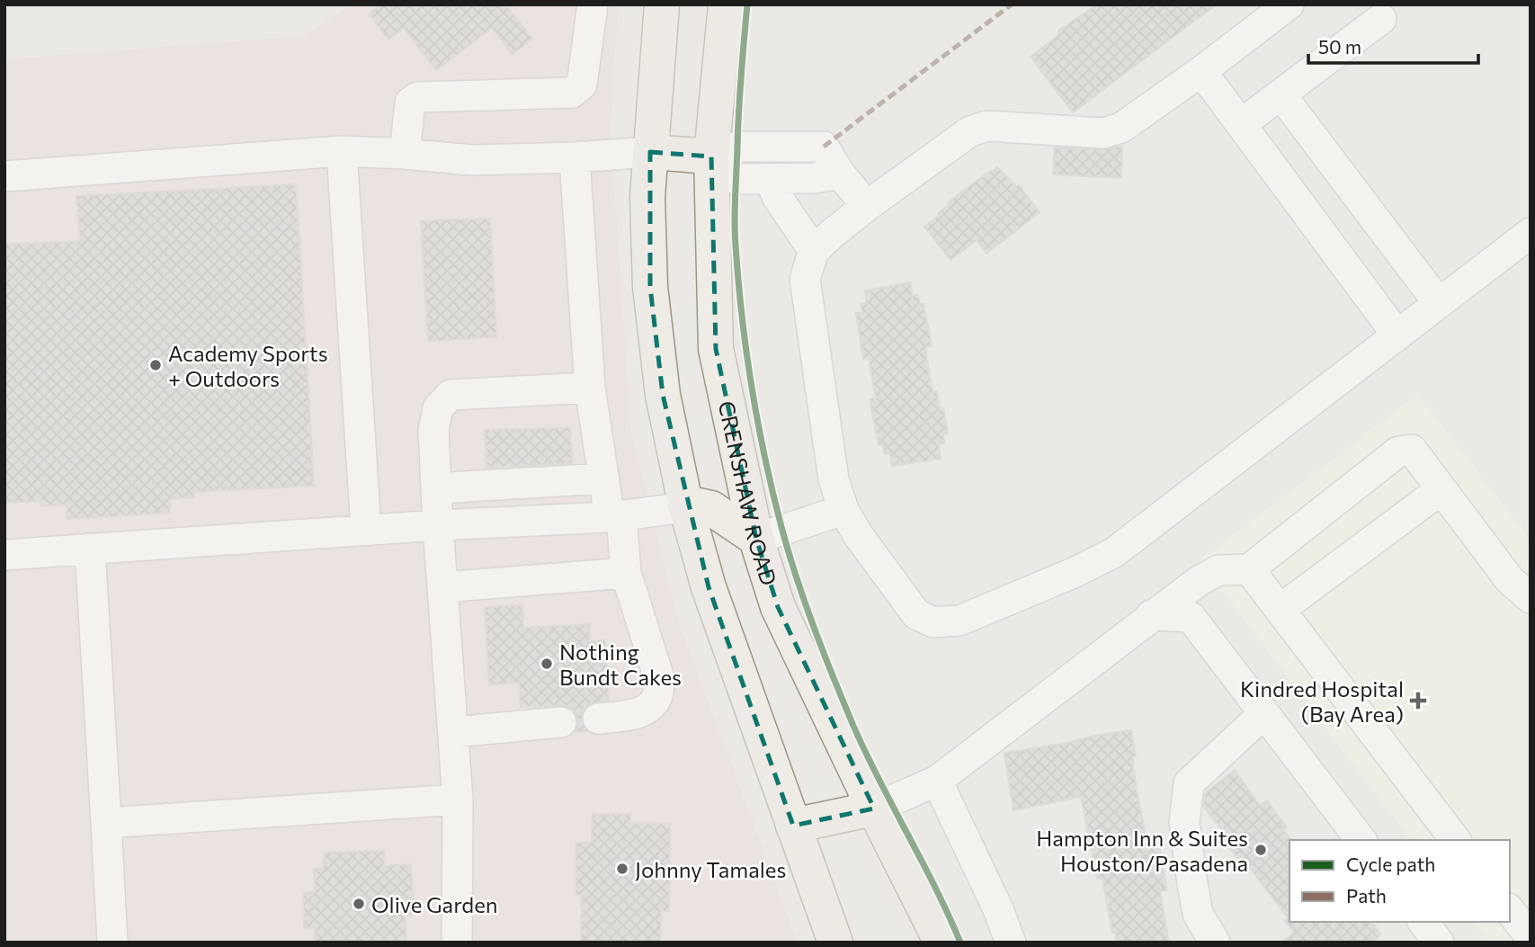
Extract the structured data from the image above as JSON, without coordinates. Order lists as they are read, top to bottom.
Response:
{
  "streets": {
    "main road": ["CRENSHAW ROAD"]
  },
  "places": {
    "other": [
      "Academy Sports + Outdoors",
      "Nothing Bundt Cakes",
      "Hampton Inn & Suites Houston/Pasadena",
      "Johnny Tamales",
      "Olive Garden"
    ],
    "health": ["Kindred Hospital (Bay Area)"]
  },
  "legend": ["Cycle path", "Path"],
  "scale_bar": "50 m"
}
